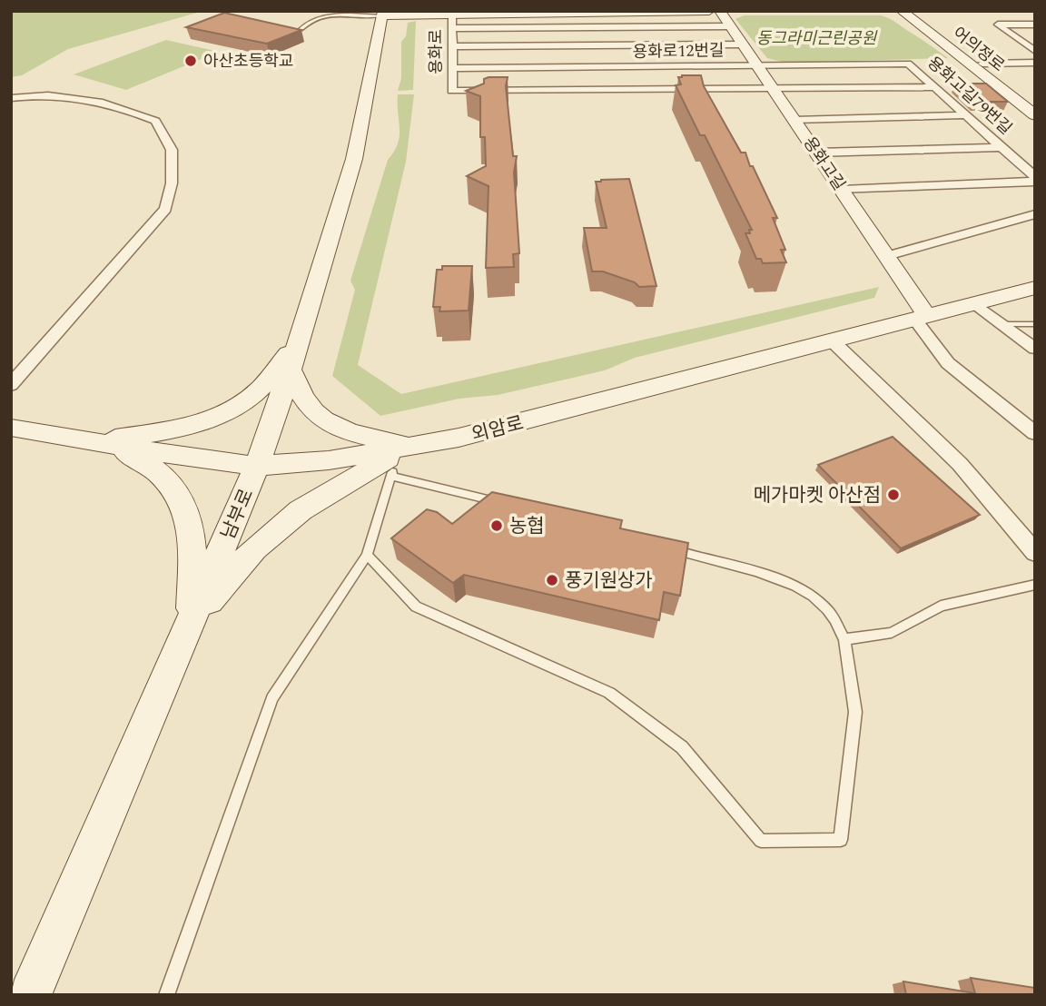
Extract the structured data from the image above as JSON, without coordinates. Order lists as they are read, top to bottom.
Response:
{
  "streets": {
    "street": [
      "어의정로",
      "용화로12번길",
      "용화로",
      "용화고길79번길",
      "용화고길",
      "외암로",
      "남부로"
    ]
  },
  "crossings": [
    ["용화로12번길", "용화로"],
    ["용화로12번길", "용화고길79번길"],
    ["용화로12번길", "용화고길"],
    ["용화로", "남부로"],
    ["용화고길79번길", "용화고길"],
    ["용화고길", "외암로"],
    ["외암로", "남부로"]
  ],
  "parks": ["동그라미근린공원"],
  "places": [
    "아산초등학교",
    "메가마켓 아산점",
    "농협",
    "풍기원상가"
  ]
}
